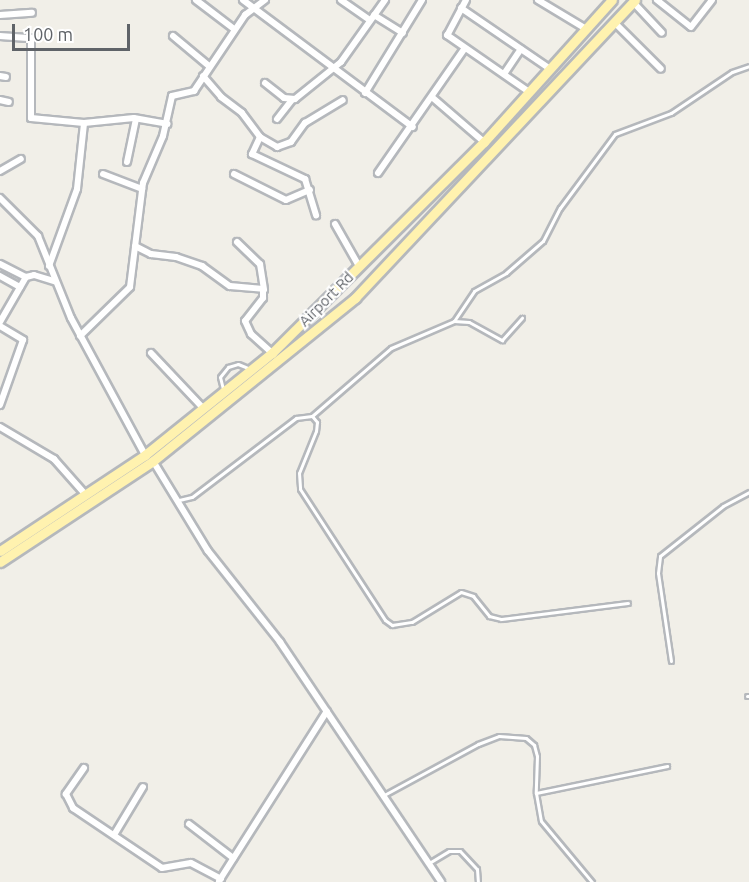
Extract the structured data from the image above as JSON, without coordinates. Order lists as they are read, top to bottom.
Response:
{
  "streets": {
    "main road": ["Airport Rd"]
  },
  "scale_bar": "100 m"
}
